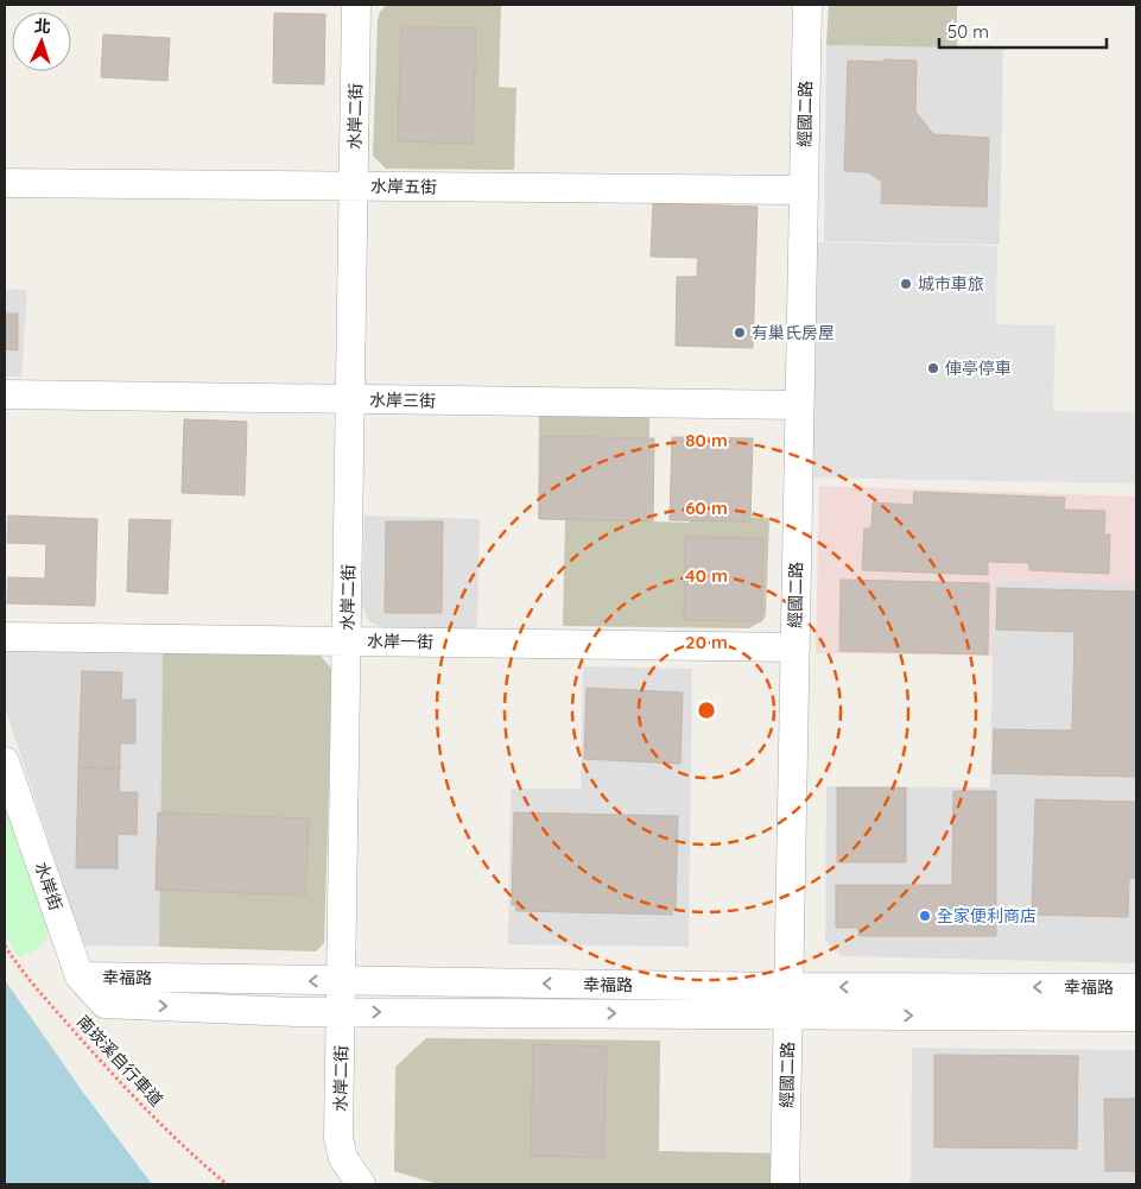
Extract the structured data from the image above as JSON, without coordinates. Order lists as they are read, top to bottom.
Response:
{
  "streets": {
    "street": [
      "經國二路",
      "水岸二街",
      "水岸五街",
      "水岸三街",
      "水岸一街",
      "水岸街",
      "幸福路"
    ],
    "path": ["南崁溪自行車道"]
  },
  "crossings": [
    ["經國二路", "水岸五街"],
    ["經國二路", "水岸三街"],
    ["經國二路", "水岸一街"],
    ["經國二路", "幸福路"],
    ["水岸二街", "水岸五街"],
    ["水岸二街", "水岸三街"],
    ["水岸二街", "水岸一街"],
    ["水岸二街", "幸福路"],
    ["水岸街", "幸福路"]
  ],
  "places": [
    "城市車旅",
    "有巢氏房屋",
    "俥亭停車",
    "全家便利商店"
  ],
  "scale_bar": "50 m",
  "north": "top",
  "rings": [
    "80 m",
    "60 m",
    "40 m",
    "20 m"
  ]
}
